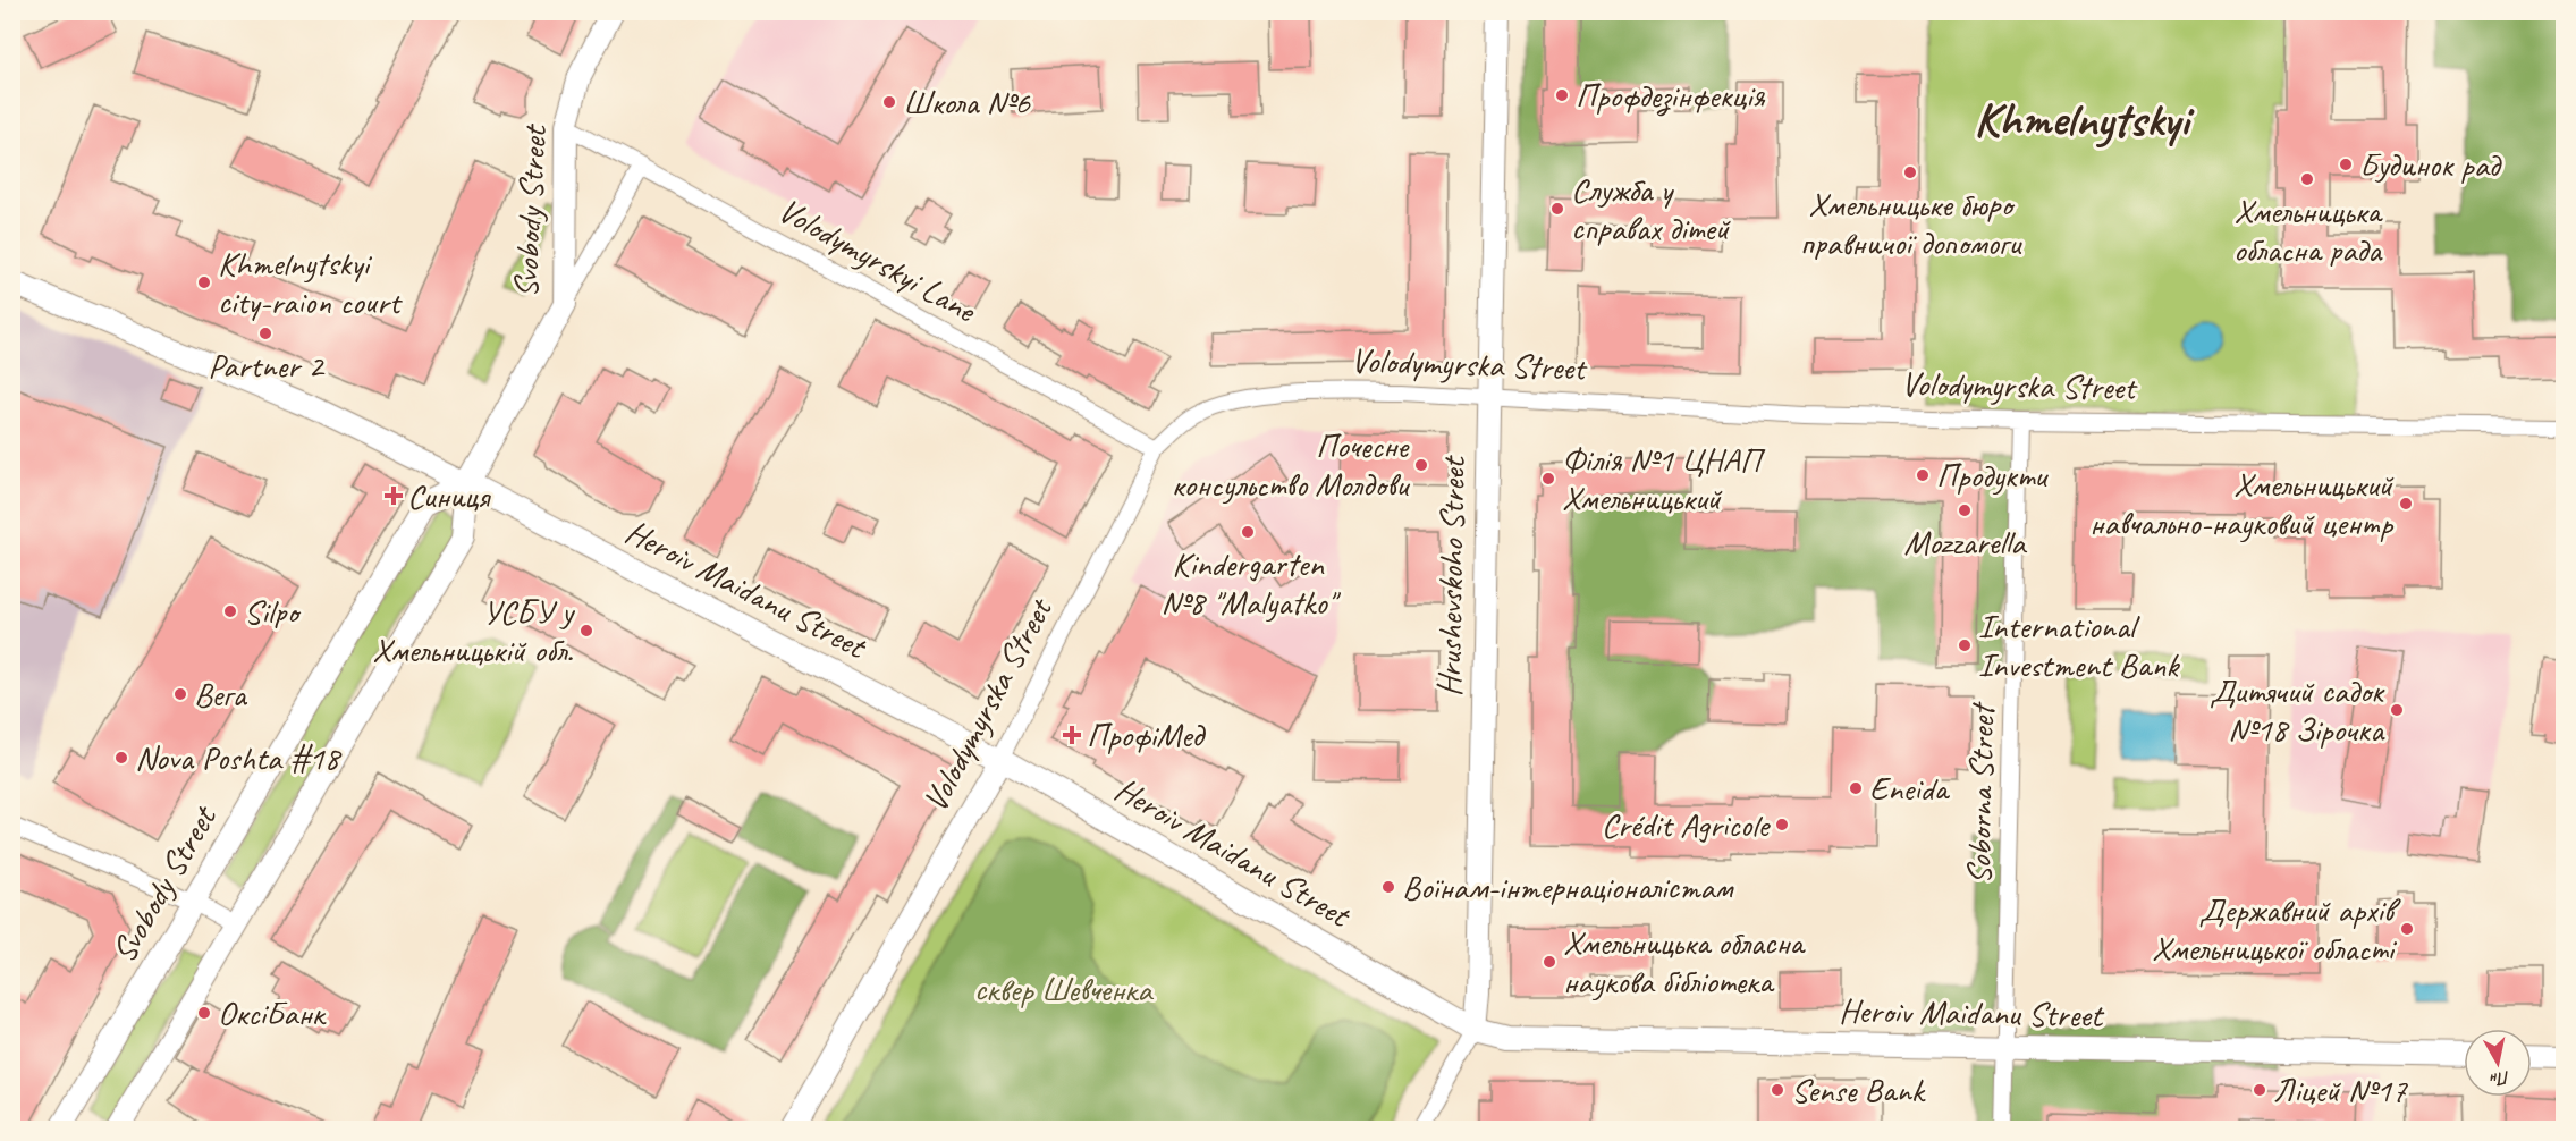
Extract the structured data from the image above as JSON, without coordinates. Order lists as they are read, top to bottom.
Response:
{
  "streets": {
    "street": [
      "Svobody Street",
      "Volodymyrskyi Lane",
      "Volodymyrska Street",
      "Hrushevskoho Street",
      "Heroiv Maidanu Street",
      "Soborna Street"
    ]
  },
  "crossings": [
    ["Svobody Street", "Volodymyrskyi Lane"],
    ["Svobody Street", "Heroiv Maidanu Street"],
    ["Volodymyrskyi Lane", "Volodymyrska Street"],
    ["Volodymyrska Street", "Hrushevskoho Street"],
    ["Volodymyrska Street", "Heroiv Maidanu Street"],
    ["Volodymyrska Street", "Soborna Street"],
    ["Hrushevskoho Street", "Heroiv Maidanu Street"],
    ["Heroiv Maidanu Street", "Soborna Street"]
  ],
  "districts": ["Khmelnytskyi"],
  "parks": ["сквер Шевченка"],
  "places": {
    "other": [
      "Профдезінфекція",
      "Школа №6",
      "Будинок рад",
      "Хмельницьке бюро правничої допомоги",
      "Хмельницька обласна рада",
      "Служба у справах дітей",
      "Khmelnytskyi city-raion court",
      "Partner 2",
      "Почесне консульство Молдови",
      "Продукти",
      "Філія №1 ЦНАП Хмельницький",
      "Хмельницький навчально-науковий центр",
      "Mozzarella",
      "Kindergarten №8 \"Malyatko\"",
      "Silpo",
      "УСБУ у Хмельницькій обл.",
      "International Investment Bank",
      "Вега",
      "Дитячий садок №18 Зірочка",
      "Nova Poshta #18",
      "Eneida",
      "Crédit Agricole",
      "Воїнам-інтернаціоналістам",
      "Державний архів Хмельницької області",
      "Хмельницька обласна наукова бібліотека",
      "ОксіБанк",
      "Sense Bank",
      "Ліцей №17"
    ],
    "health": ["Синиця", "ПрофіМед"]
  },
  "north": "bottom"
}
